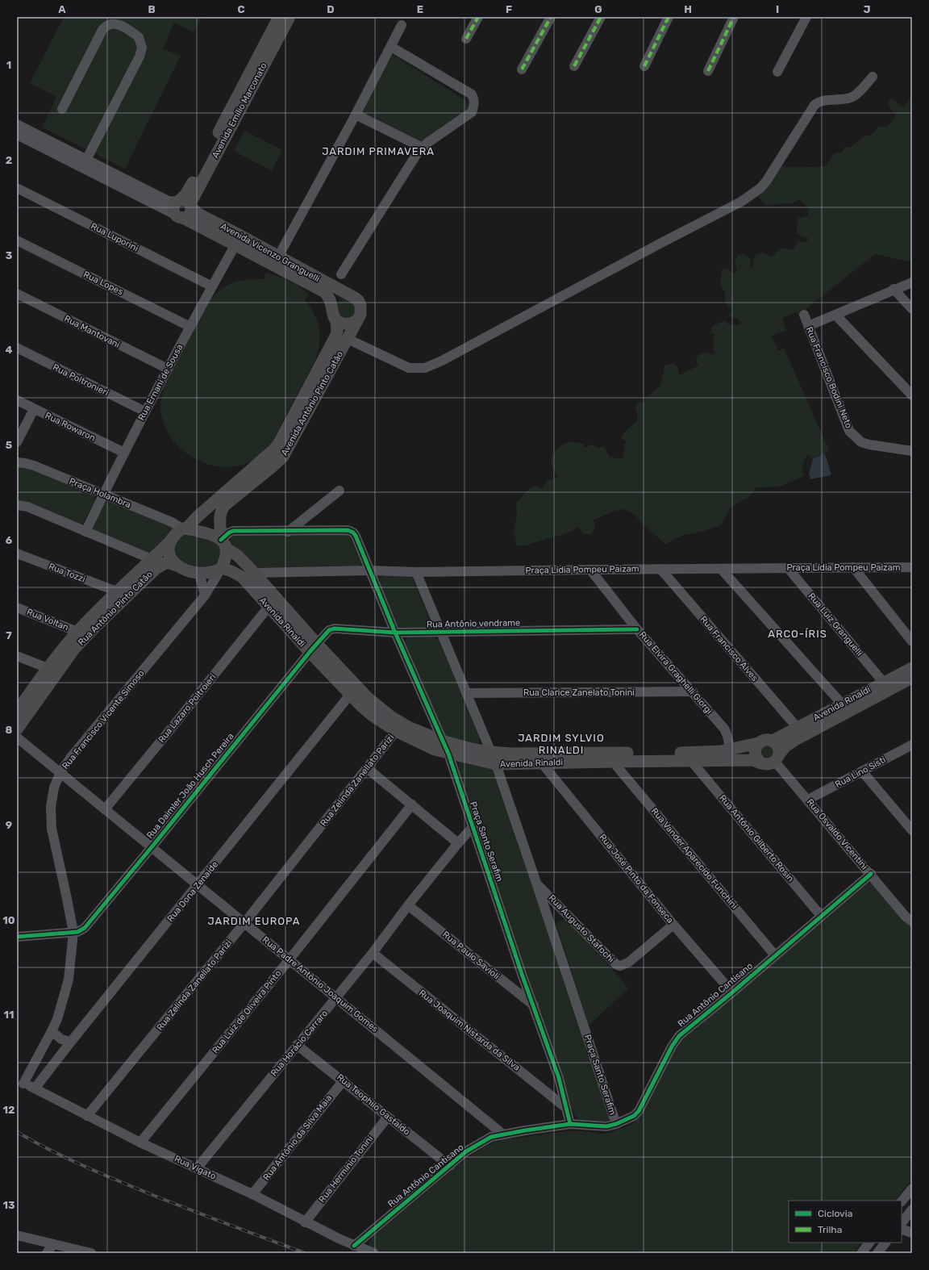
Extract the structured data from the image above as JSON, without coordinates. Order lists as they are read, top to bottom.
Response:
{
  "streets": {
    "main road": [
      "Avenida Emílio Marconato",
      "Avenida Vicenzo Granguelli",
      "Avenida Antônio Pinto Catão",
      "Rua Antônio Pinto Catão",
      "Avenida Rinaldi"
    ],
    "street": [
      "Rua Luporini",
      "Rua Lopes",
      "Rua Mantovani",
      "Rua Francisco Bodini Neto",
      "Rua Poltronieri",
      "Rua Ernani de Sousa",
      "Rua Rowaron",
      "Praça Holambra",
      "Praça Lídia Pompeu Paizam",
      "Rua Tozzi",
      "Rua Voltan",
      "Rua Antônio vendrame",
      "Rua Luiz Granguelli",
      "Rua Francisco Alves",
      "Rua Elvira Graghelli Giorgi",
      "Rua Clarice Zanelato Tonini",
      "Rua Lazaro Poltroieri",
      "Rua Francisco Vicente Simoso",
      "Rua Lino Sisti",
      "Rua Zelinda Zanellato Parizi",
      "Rua Daimler João Husch Pereira",
      "Rua Osvaldo Vicentini",
      "Rua Antônio Gilberto Rosin",
      "Praça Santo Serafim",
      "Rua Vander Aparecido Funchini",
      "Rua José Pinto da Fonseca",
      "Rua Dona Zenaide",
      "Rua Augusto Stafochi",
      "Rua Paulo Savioli",
      "Rua Padre Antônio Joaquim Gomes",
      "Rua Antônio Cantisano",
      "Rua Luiz de Oliveira Pinto",
      "Rua Joaquim Nistarda da Silva",
      "Rua Horácio Carraro",
      "Rua Teophilo Gastaldo",
      "Rua Antônio da Silva Maia",
      "Rua Vigato",
      "Rua Hermínio Tonini"
    ]
  },
  "crossings": [
    ["Avenida Emílio Marconato", "Avenida Vicenzo Granguelli"],
    ["Rua Luporini", "Rua Ernani de Sousa"],
    ["Avenida Vicenzo Granguelli", "Rua Ernani de Sousa"],
    ["Avenida Vicenzo Granguelli", "Avenida Antônio Pinto Catão"],
    ["Rua Lopes", "Rua Ernani de Sousa"],
    ["Rua Mantovani", "Rua Ernani de Sousa"],
    ["Rua Poltronieri", "Rua Ernani de Sousa"],
    ["Rua Ernani de Sousa", "Rua Rowaron"],
    ["Rua Ernani de Sousa", "Praça Holambra"],
    ["Avenida Antônio Pinto Catão", "Praça Holambra"],
    ["Avenida Antônio Pinto Catão", "Rua Antônio Pinto Catão"],
    ["Avenida Antônio Pinto Catão", "Avenida Rinaldi"],
    ["Avenida Antônio Pinto Catão", "Rua Francisco Vicente Simoso"],
    ["Avenida Antônio Pinto Catão", "Praça Santo Serafim"],
    ["Praça Holambra", "Rua Antônio Pinto Catão"],
    ["Praça Holambra", "Avenida Rinaldi"],
    ["Praça Holambra", "Rua Francisco Vicente Simoso"],
    ["Praça Holambra", "Praça Santo Serafim"],
    ["Praça Lídia Pompeu Paizam", "Avenida Rinaldi"],
    ["Praça Lídia Pompeu Paizam", "Rua Luiz Granguelli"],
    ["Praça Lídia Pompeu Paizam", "Rua Francisco Alves"],
    ["Praça Lídia Pompeu Paizam", "Rua Elvira Graghelli Giorgi"],
    ["Praça Lídia Pompeu Paizam", "Praça Santo Serafim"],
    ["Rua Tozzi", "Rua Antônio Pinto Catão"],
    ["Rua Antônio Pinto Catão", "Rua Voltan"],
    ["Rua Antônio Pinto Catão", "Avenida Rinaldi"],
    ["Rua Antônio Pinto Catão", "Rua Francisco Vicente Simoso"],
    ["Rua Antônio Pinto Catão", "Praça Santo Serafim"],
    ["Avenida Rinaldi", "Rua Antônio vendrame"],
    ["Avenida Rinaldi", "Rua Luiz Granguelli"],
    ["Avenida Rinaldi", "Rua Francisco Alves"],
    ["Avenida Rinaldi", "Rua Elvira Graghelli Giorgi"],
    ["Avenida Rinaldi", "Rua Lazaro Poltroieri"],
    ["Avenida Rinaldi", "Rua Francisco Vicente Simoso"],
    ["Avenida Rinaldi", "Rua Zelinda Zanellato Parizi"],
    ["Avenida Rinaldi", "Rua Daimler João Husch Pereira"],
    ["Avenida Rinaldi", "Rua Osvaldo Vicentini"],
    ["Avenida Rinaldi", "Rua Antônio Gilberto Rosin"],
    ["Avenida Rinaldi", "Praça Santo Serafim"],
    ["Avenida Rinaldi", "Rua Vander Aparecido Funchini"],
    ["Avenida Rinaldi", "Rua José Pinto da Fonseca"],
    ["Avenida Rinaldi", "Rua Dona Zenaide"],
    ["Rua Antônio vendrame", "Rua Elvira Graghelli Giorgi"],
    ["Rua Antônio vendrame", "Rua Daimler João Husch Pereira"],
    ["Rua Antônio vendrame", "Praça Santo Serafim"],
    ["Rua Elvira Graghelli Giorgi", "Rua Clarice Zanelato Tonini"],
    ["Rua Clarice Zanelato Tonini", "Praça Santo Serafim"],
    ["Rua Lazaro Poltroieri", "Rua Padre Antônio Joaquim Gomes"],
    ["Rua Francisco Vicente Simoso", "Rua Daimler João Husch Pereira"],
    ["Rua Francisco Vicente Simoso", "Praça Santo Serafim"],
    ["Rua Francisco Vicente Simoso", "Rua Padre Antônio Joaquim Gomes"],
    ["Rua Francisco Vicente Simoso", "Rua Vigato"],
    ["Rua Lino Sisti", "Rua Osvaldo Vicentini"],
    ["Rua Zelinda Zanellato Parizi", "Rua Padre Antônio Joaquim Gomes"],
    ["Rua Zelinda Zanellato Parizi", "Rua Vigato"],
    ["Rua Daimler João Husch Pereira", "Rua Padre Antônio Joaquim Gomes"],
    ["Rua Osvaldo Vicentini", "Rua Antônio Cantisano"],
    ["Rua Antônio Gilberto Rosin", "Rua Antônio Cantisano"],
    ["Praça Santo Serafim", "Rua Augusto Stafochi"],
    ["Praça Santo Serafim", "Rua Paulo Savioli"],
    ["Praça Santo Serafim", "Rua Antônio Cantisano"],
    ["Praça Santo Serafim", "Rua Joaquim Nistarda da Silva"],
    ["Praça Santo Serafim", "Rua Horácio Carraro"],
    ["Rua Vander Aparecido Funchini", "Rua Antônio Cantisano"],
    ["Rua José Pinto da Fonseca", "Rua Augusto Stafochi"],
    ["Rua José Pinto da Fonseca", "Rua Antônio Cantisano"],
    ["Rua Dona Zenaide", "Rua Padre Antônio Joaquim Gomes"],
    ["Rua Dona Zenaide", "Rua Vigato"],
    ["Rua Paulo Savioli", "Rua Horácio Carraro"],
    ["Rua Padre Antônio Joaquim Gomes", "Rua Antônio Cantisano"],
    ["Rua Padre Antônio Joaquim Gomes", "Rua Luiz de Oliveira Pinto"],
    ["Rua Padre Antônio Joaquim Gomes", "Rua Horácio Carraro"],
    ["Rua Antônio Cantisano", "Rua Teophilo Gastaldo"],
    ["Rua Antônio Cantisano", "Rua Vigato"],
    ["Rua Luiz de Oliveira Pinto", "Rua Vigato"],
    ["Rua Joaquim Nistarda da Silva", "Rua Horácio Carraro"],
    ["Rua Horácio Carraro", "Rua Teophilo Gastaldo"],
    ["Rua Horácio Carraro", "Rua Vigato"],
    ["Rua Teophilo Gastaldo", "Rua Antônio da Silva Maia"],
    ["Rua Teophilo Gastaldo", "Rua Hermínio Tonini"],
    ["Rua Antônio da Silva Maia", "Rua Vigato"],
    ["Rua Vigato", "Rua Hermínio Tonini"]
  ],
  "districts": [
    "JARDIM PRIMAVERA",
    "ARCO-ÍRIS",
    "JARDIM SYLVIO RINALDI",
    "JARDIM EUROPA"
  ],
  "legend": ["Ciclovia", "Trilha"],
  "grid": {
    "columns": [
      "A",
      "B",
      "C",
      "D",
      "E",
      "F",
      "G",
      "H",
      "I",
      "J"
    ],
    "rows": [
      "1",
      "2",
      "3",
      "4",
      "5",
      "6",
      "7",
      "8",
      "9",
      "10",
      "11",
      "12",
      "13"
    ]
  }
}
